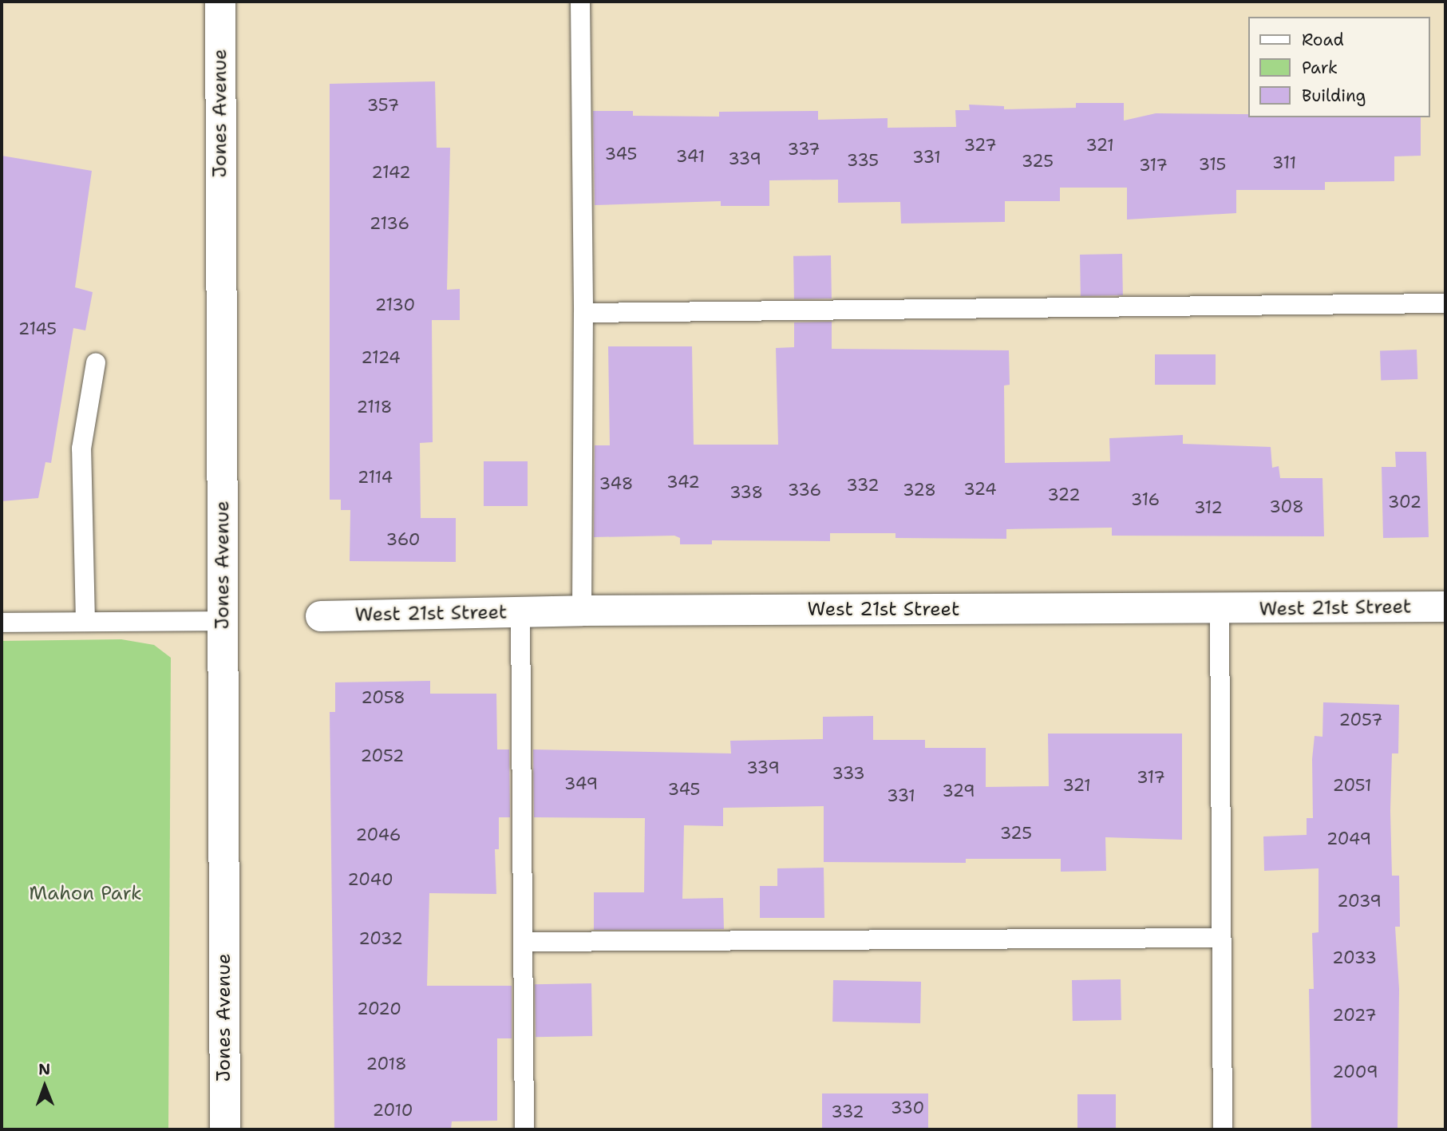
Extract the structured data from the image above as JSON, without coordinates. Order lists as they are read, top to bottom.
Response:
{
  "streets": {
    "street": ["Jones Avenue", "West 21st Street"]
  },
  "parks": ["Mahon Park"],
  "house_numbers": [
    "357",
    "327",
    "321",
    "337",
    "345",
    "341",
    "331",
    "339",
    "335",
    "325",
    "311",
    "315",
    "317",
    "2142",
    "2136",
    "2130",
    "2145",
    "2124",
    "2118",
    "2114",
    "342",
    "348",
    "332",
    "324",
    "336",
    "328",
    "338",
    "322",
    "316",
    "302",
    "308",
    "312",
    "360",
    "2058",
    "2057",
    "2052",
    "339",
    "333",
    "317",
    "349",
    "321",
    "2051",
    "345",
    "329",
    "331",
    "325",
    "2046",
    "2049",
    "2040",
    "2039",
    "2032",
    "2033",
    "2020",
    "2027",
    "2018",
    "2009",
    "330",
    "2010",
    "332"
  ],
  "legend": ["Road", "Park", "Building"],
  "north": "top"
}
